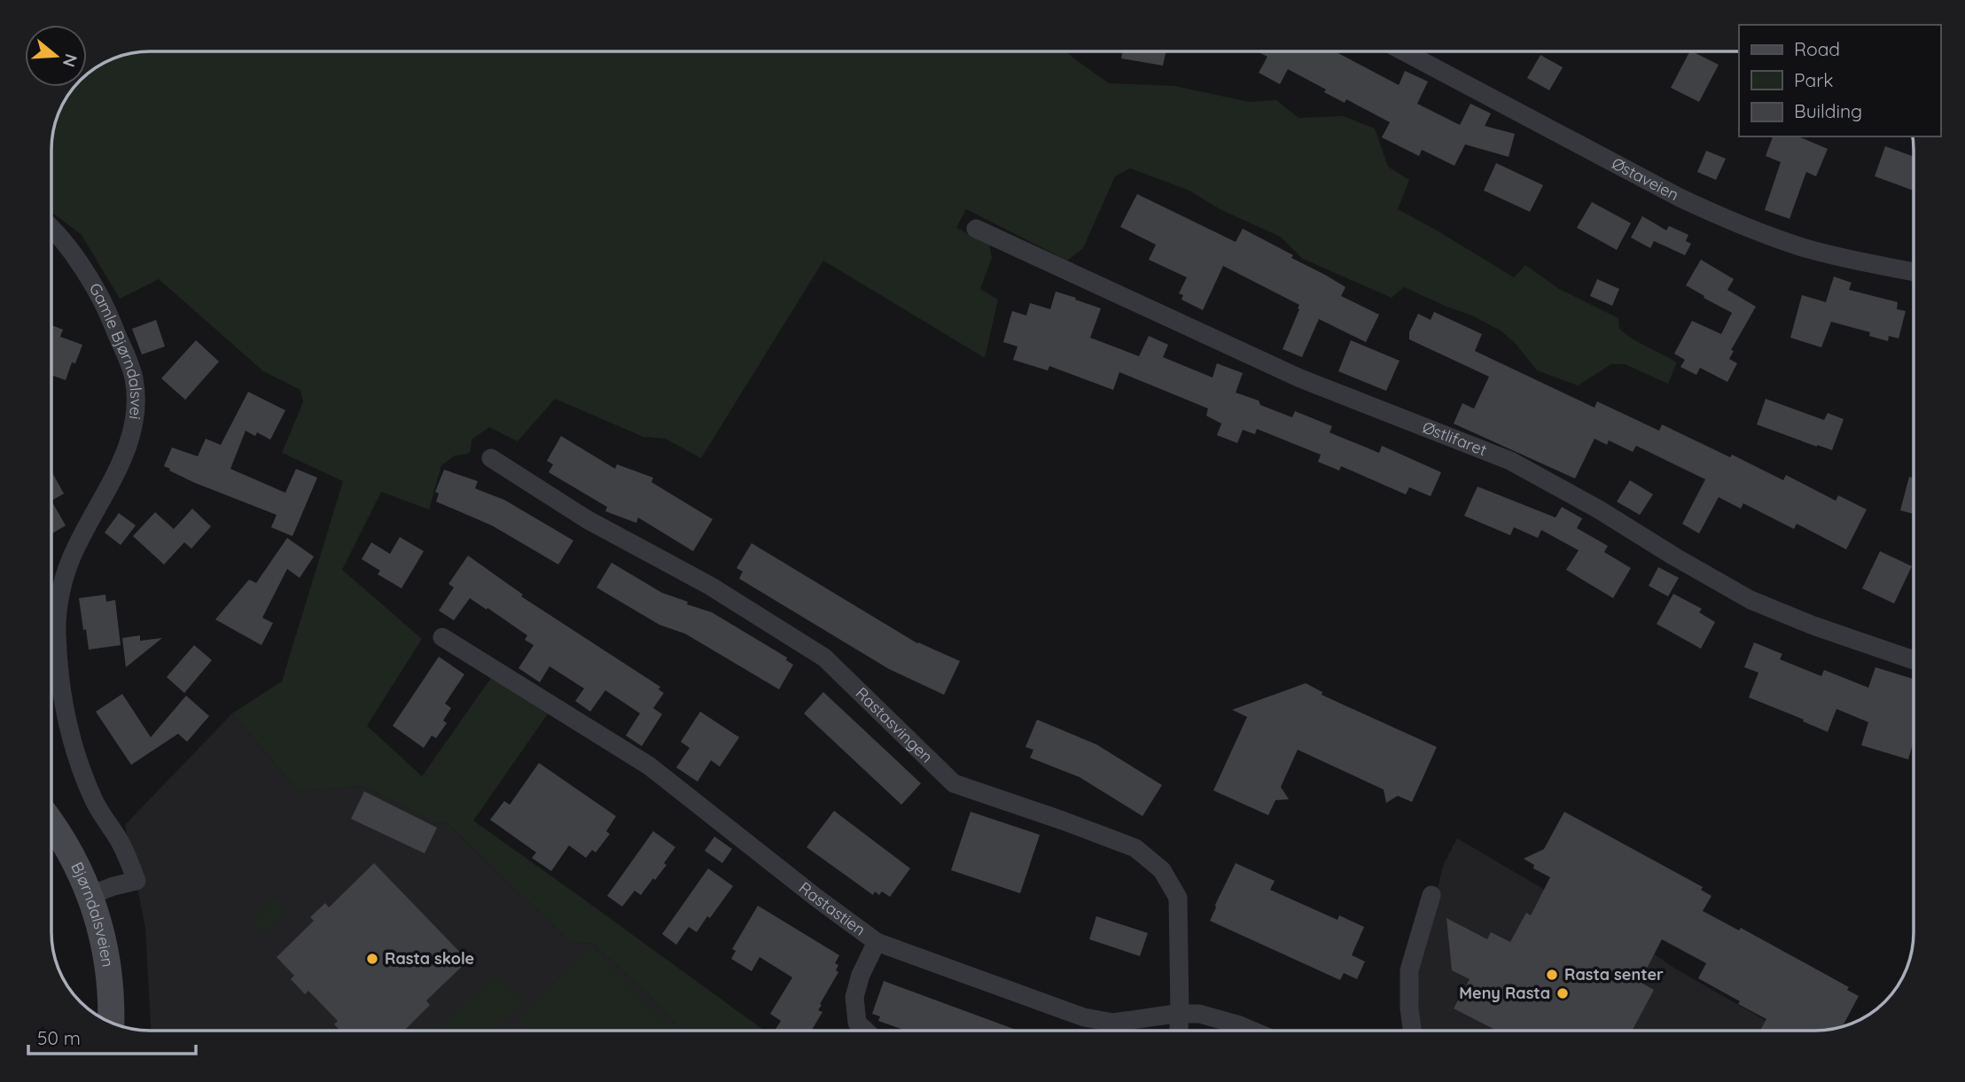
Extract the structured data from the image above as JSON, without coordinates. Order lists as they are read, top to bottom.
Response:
{
  "streets": {
    "street": [
      "Østaveien",
      "Gamle Bjørndalsvei",
      "Østlifaret",
      "Rastasvingen",
      "Rastastien",
      "Bjørndalsveien"
    ]
  },
  "crossings": [
    ["Gamle Bjørndalsvei", "Bjørndalsveien"],
    ["Rastasvingen", "Rastastien"]
  ],
  "places": ["Rasta skole", "Rasta senter", "Meny Rasta"],
  "legend": ["Road", "Park", "Building"],
  "scale_bar": "50 m",
  "north": "right"
}
